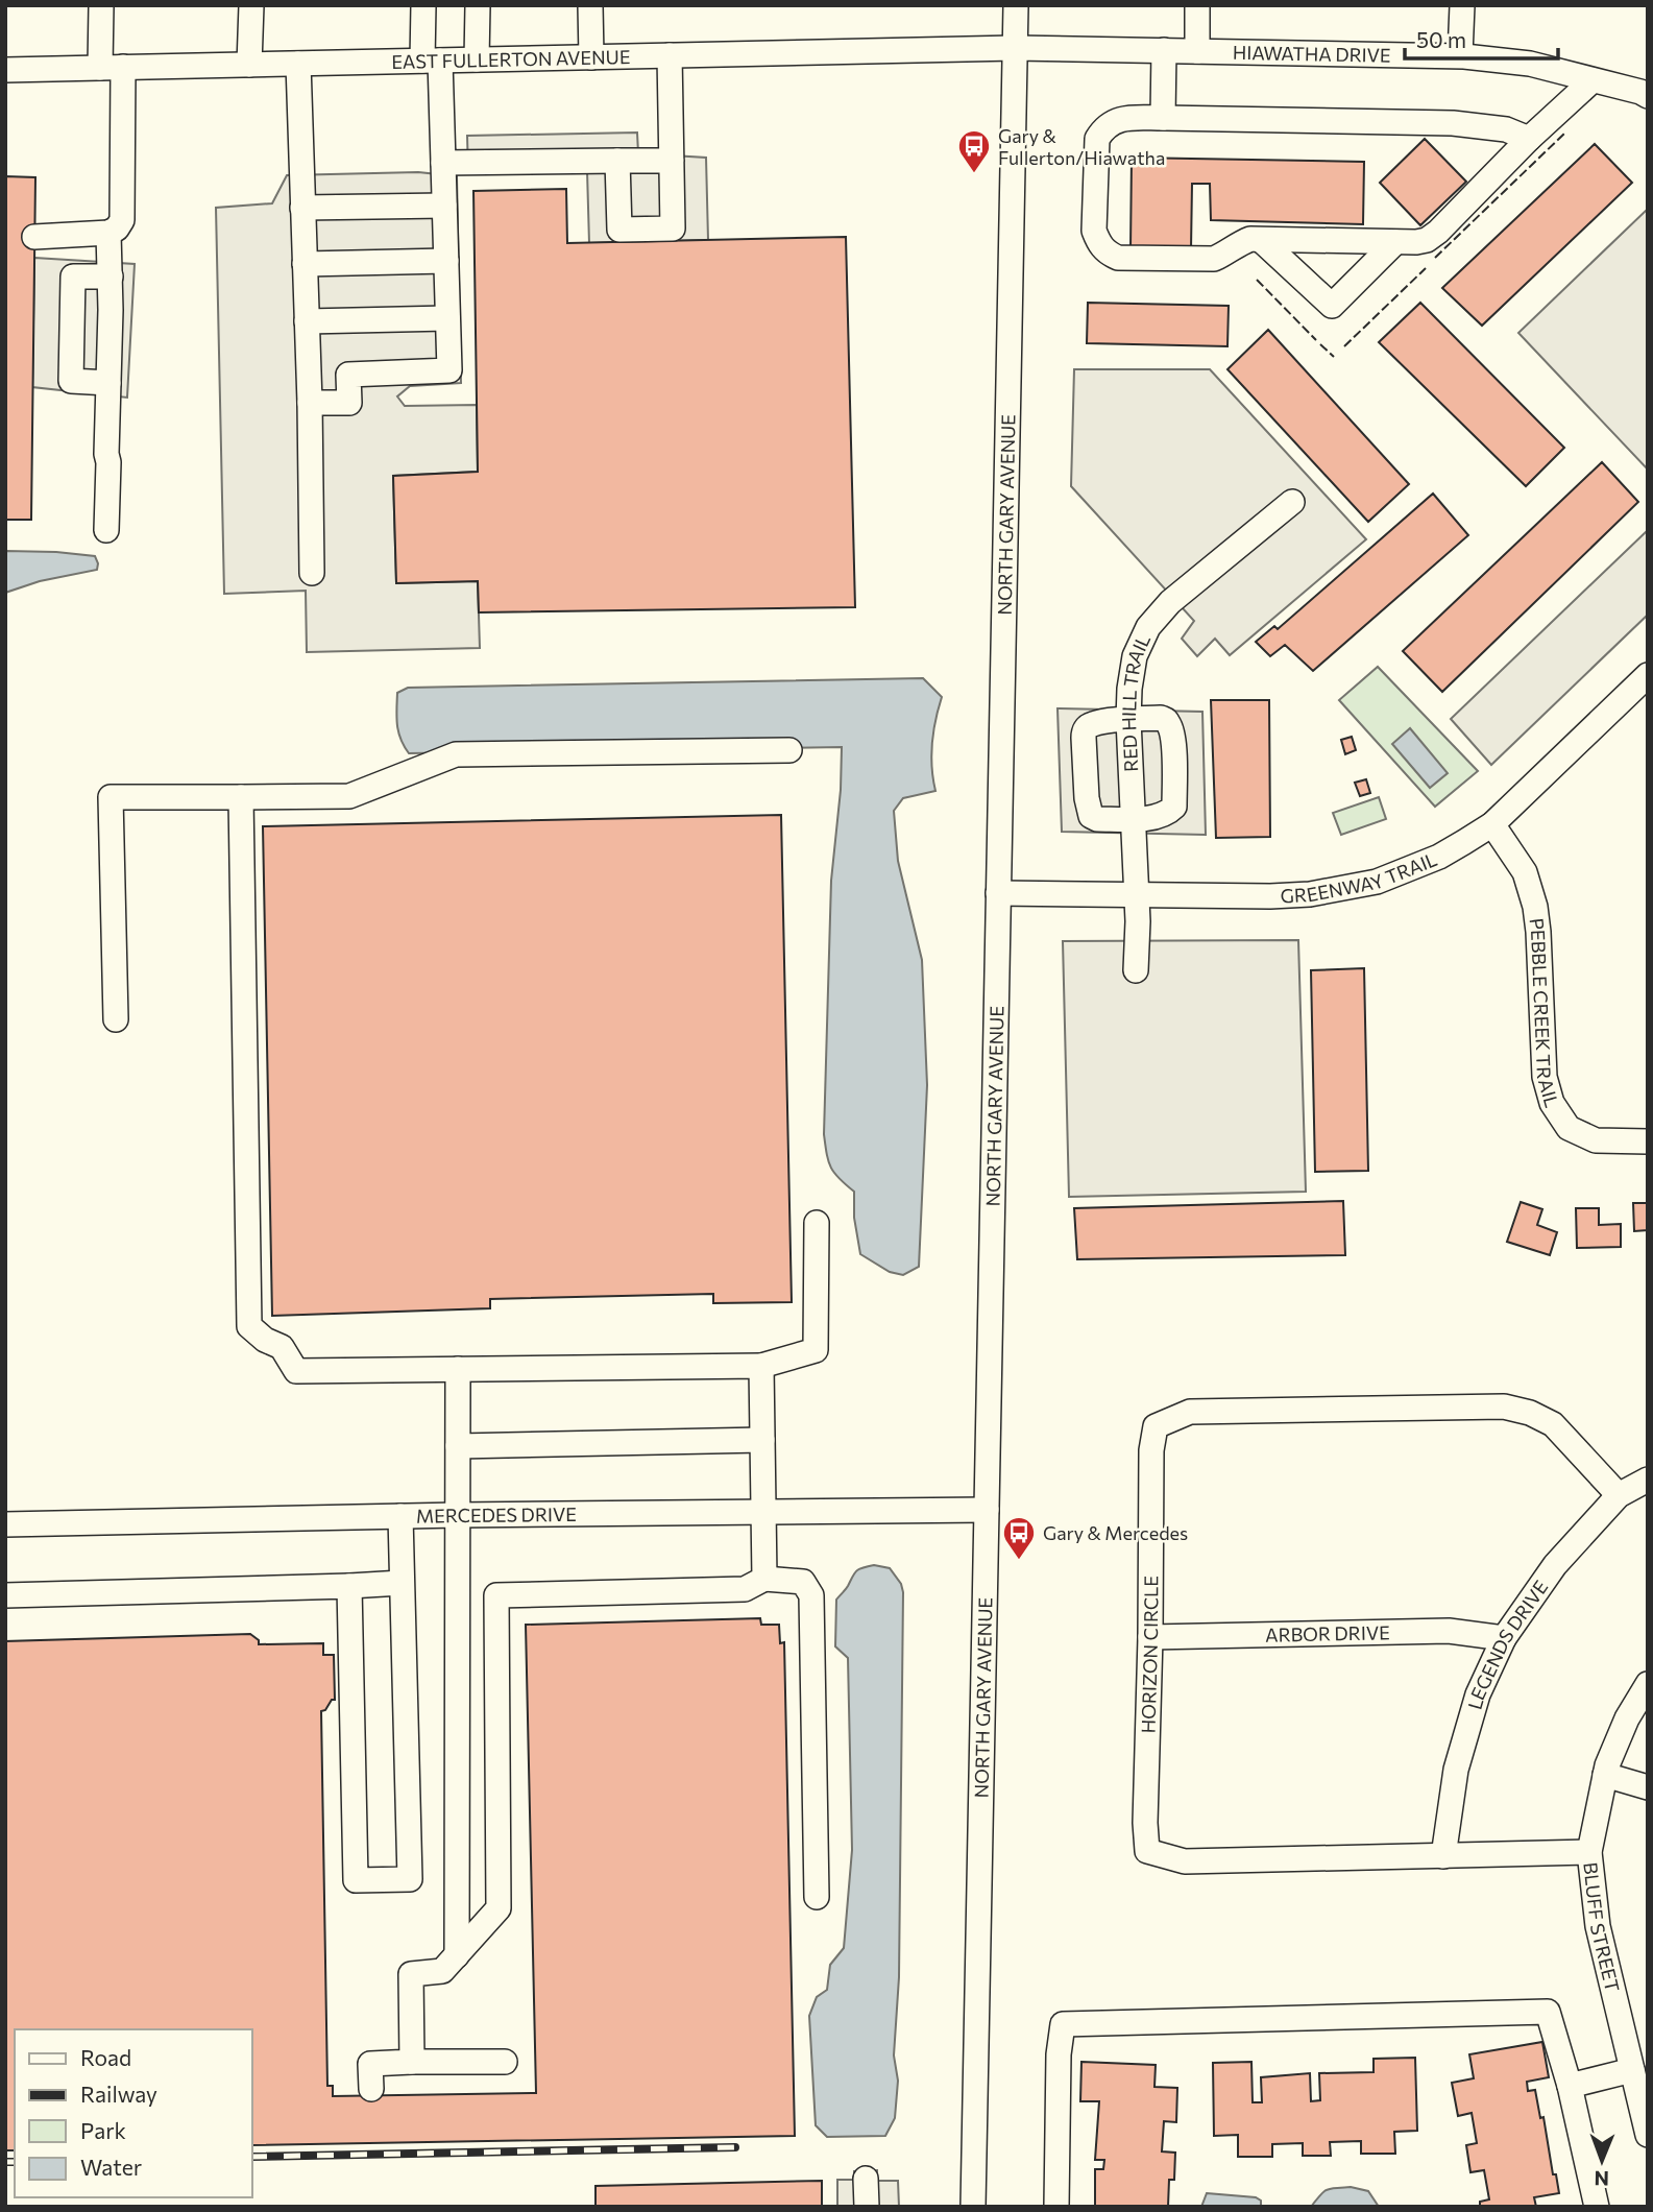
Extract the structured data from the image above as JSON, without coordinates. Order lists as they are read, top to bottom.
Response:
{
  "streets": {
    "street": [
      "HIAWATHA DRIVE",
      "EAST FULLERTON AVENUE",
      "NORTH GARY AVENUE",
      "RED HILL TRAIL",
      "GREENWAY TRAIL",
      "PEBBLE CREEK TRAIL",
      "MERCEDES DRIVE",
      "ARBOR DRIVE",
      "LEGENDS DRIVE",
      "HORIZON CIRCLE",
      "BLUFF STREET"
    ]
  },
  "crossings": [
    ["HIAWATHA DRIVE", "EAST FULLERTON AVENUE"],
    ["HIAWATHA DRIVE", "NORTH GARY AVENUE"],
    ["EAST FULLERTON AVENUE", "NORTH GARY AVENUE"],
    ["NORTH GARY AVENUE", "GREENWAY TRAIL"],
    ["NORTH GARY AVENUE", "MERCEDES DRIVE"],
    ["RED HILL TRAIL", "GREENWAY TRAIL"],
    ["GREENWAY TRAIL", "PEBBLE CREEK TRAIL"],
    ["ARBOR DRIVE", "LEGENDS DRIVE"],
    ["ARBOR DRIVE", "HORIZON CIRCLE"],
    ["LEGENDS DRIVE", "HORIZON CIRCLE"],
    ["HORIZON CIRCLE", "BLUFF STREET"]
  ],
  "places": {
    "bus stop": ["Gary & Fullerton/Hiawatha", "Gary & Mercedes"]
  },
  "legend": [
    "Road",
    "Railway",
    "Park",
    "Water"
  ],
  "scale_bar": "50 m",
  "north": "bottom"
}
